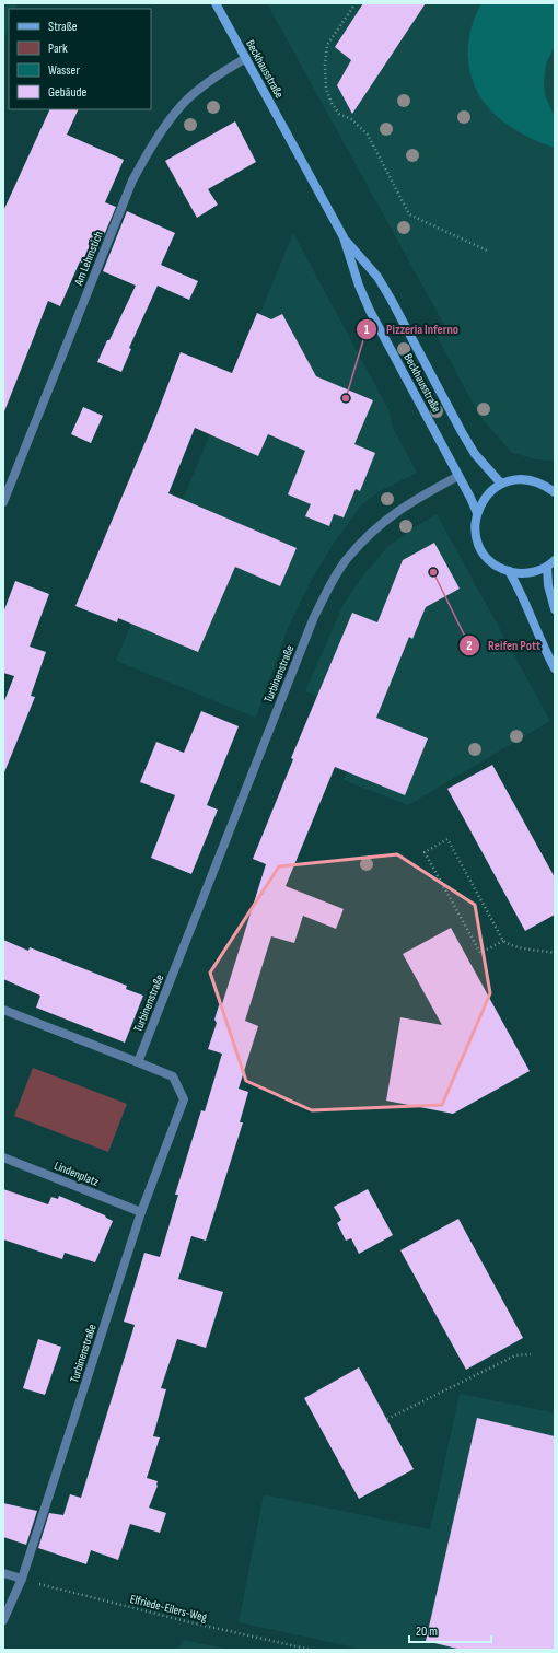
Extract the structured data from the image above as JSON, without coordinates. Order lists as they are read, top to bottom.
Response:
{
  "streets": {
    "main road": ["Beckhausstraße"],
    "street": ["Am Lehmstich", "Turbinenstraße", "Lindenplatz"],
    "path": ["Elfriede-Eilers-Weg"]
  },
  "crossings": [
    ["Beckhausstraße", "Am Lehmstich"],
    ["Beckhausstraße", "Turbinenstraße"],
    ["Turbinenstraße", "Lindenplatz"],
    ["Turbinenstraße", "Elfriede-Eilers-Weg"]
  ],
  "places": ["Pizzeria Inferno", "Reifen Pott"],
  "legend": [
    "Straße",
    "Park",
    "Wasser",
    "Gebäude"
  ],
  "scale_bar": "20 m"
}
